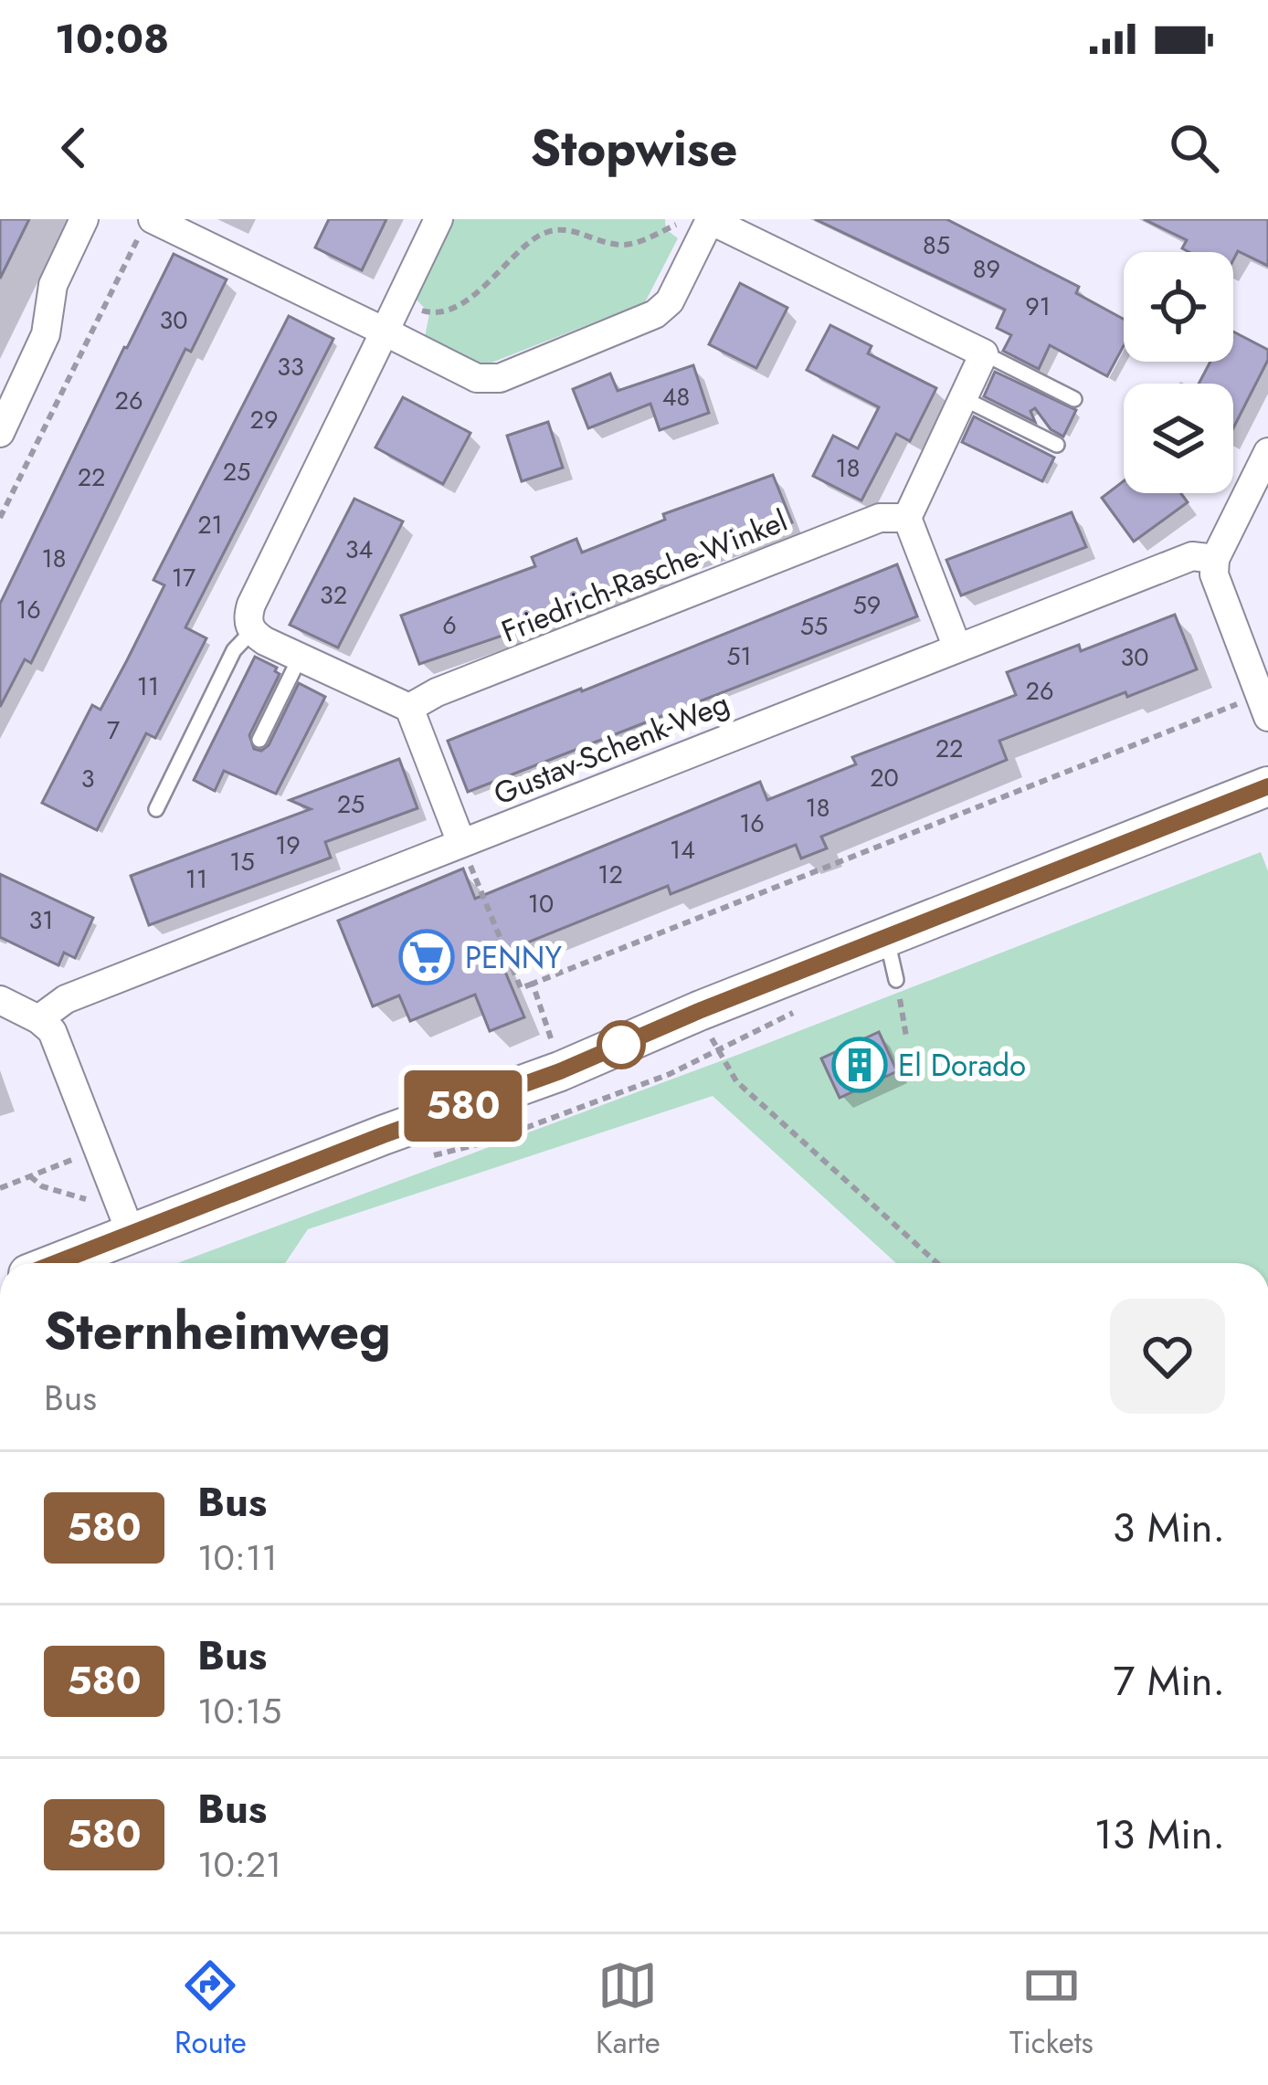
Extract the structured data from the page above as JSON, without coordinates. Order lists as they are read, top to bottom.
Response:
{
  "streets": {
    "street": ["Friedrich-Rasche-Winkel", "Gustav-Schenk-Weg"]
  },
  "places": {
    "supermarket": ["PENNY"],
    "building": ["El Dorado"]
  },
  "lines": ["bus line 580"],
  "house_numbers": [
    "85",
    "89",
    "91",
    "30",
    "33",
    "48",
    "26",
    "29",
    "18",
    "25",
    "22",
    "21",
    "34",
    "18",
    "17",
    "32",
    "59",
    "16",
    "6",
    "55",
    "51",
    "30",
    "11",
    "26",
    "7",
    "22",
    "20",
    "3",
    "25",
    "18",
    "16",
    "19",
    "14",
    "15",
    "12",
    "11",
    "10",
    "31"
  ],
  "page": {
    "status": "10:08",
    "header": "Stopwise",
    "on_map": "580",
    "heading": ["Sternheimweg", "Bus"],
    "list": [
      {
        "mark": "580",
        "name": "Bus",
        "note": "10:11",
        "value": "3 Min."
      },
      {
        "mark": "580",
        "name": "Bus",
        "note": "10:15",
        "value": "7 Min."
      },
      {
        "mark": "580",
        "name": "Bus",
        "note": "10:21",
        "value": "13 Min."
      }
    ],
    "tabs": ["Route", "Karte", "Tickets"]
  }
}
